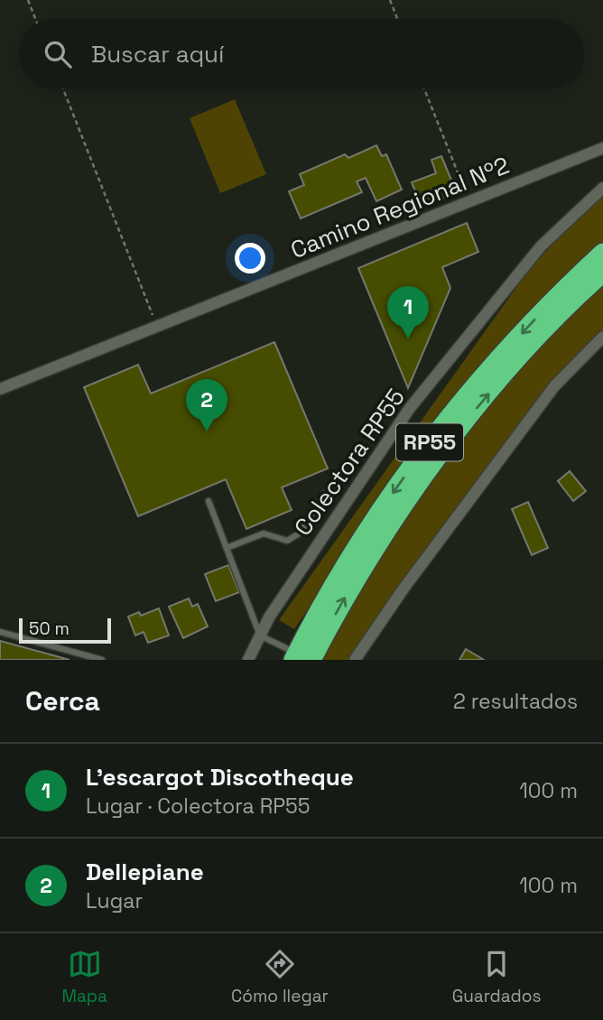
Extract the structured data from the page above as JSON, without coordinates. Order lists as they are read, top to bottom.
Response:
{
  "streets": {
    "highway": ["RP55"],
    "street": ["Camino Regional Nº2", "Colectora RP55"]
  },
  "scale_bar": "50 m",
  "page": {
    "search": "Buscar aquí",
    "pins": ["1", "2"],
    "scale": "50 m",
    "heading": ["Cerca", "2 resultados"],
    "list": [
      {
        "mark": "1",
        "name": "L'escargot Discotheque",
        "note": "Lugar · Colectora RP55",
        "value": "100 m"
      },
      {
        "mark": "2",
        "name": "Dellepiane",
        "note": "Lugar",
        "value": "100 m"
      }
    ],
    "nav": ["Mapa", "Cómo llegar", "Guardados"]
  }
}
